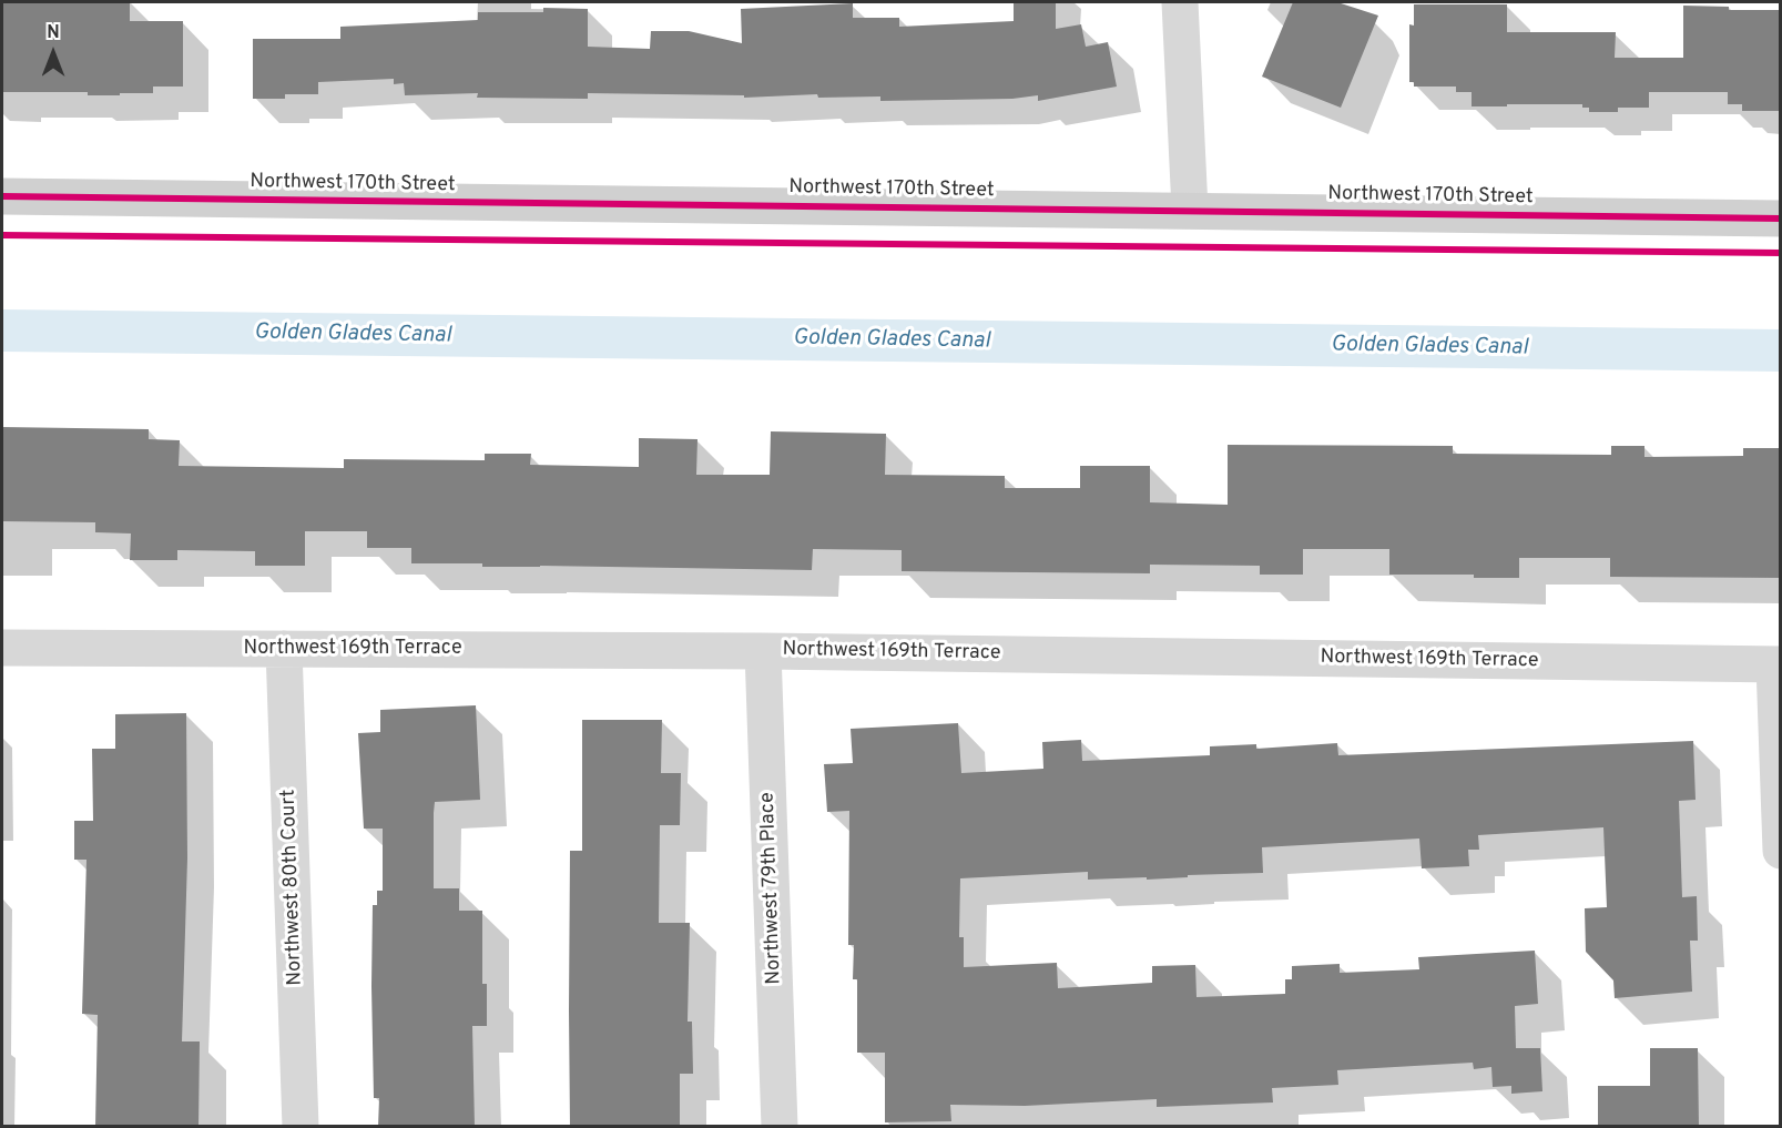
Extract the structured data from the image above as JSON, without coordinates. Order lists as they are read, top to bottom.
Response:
{
  "streets": {
    "street": [
      "Northwest 170th Street",
      "Northwest 169th Terrace",
      "Northwest 80th Court",
      "Northwest 79th Place"
    ]
  },
  "crossings": [
    ["Northwest 169th Terrace", "Northwest 80th Court"],
    ["Northwest 169th Terrace", "Northwest 79th Place"]
  ],
  "water": ["Golden Glades Canal"],
  "north": "top"
}
